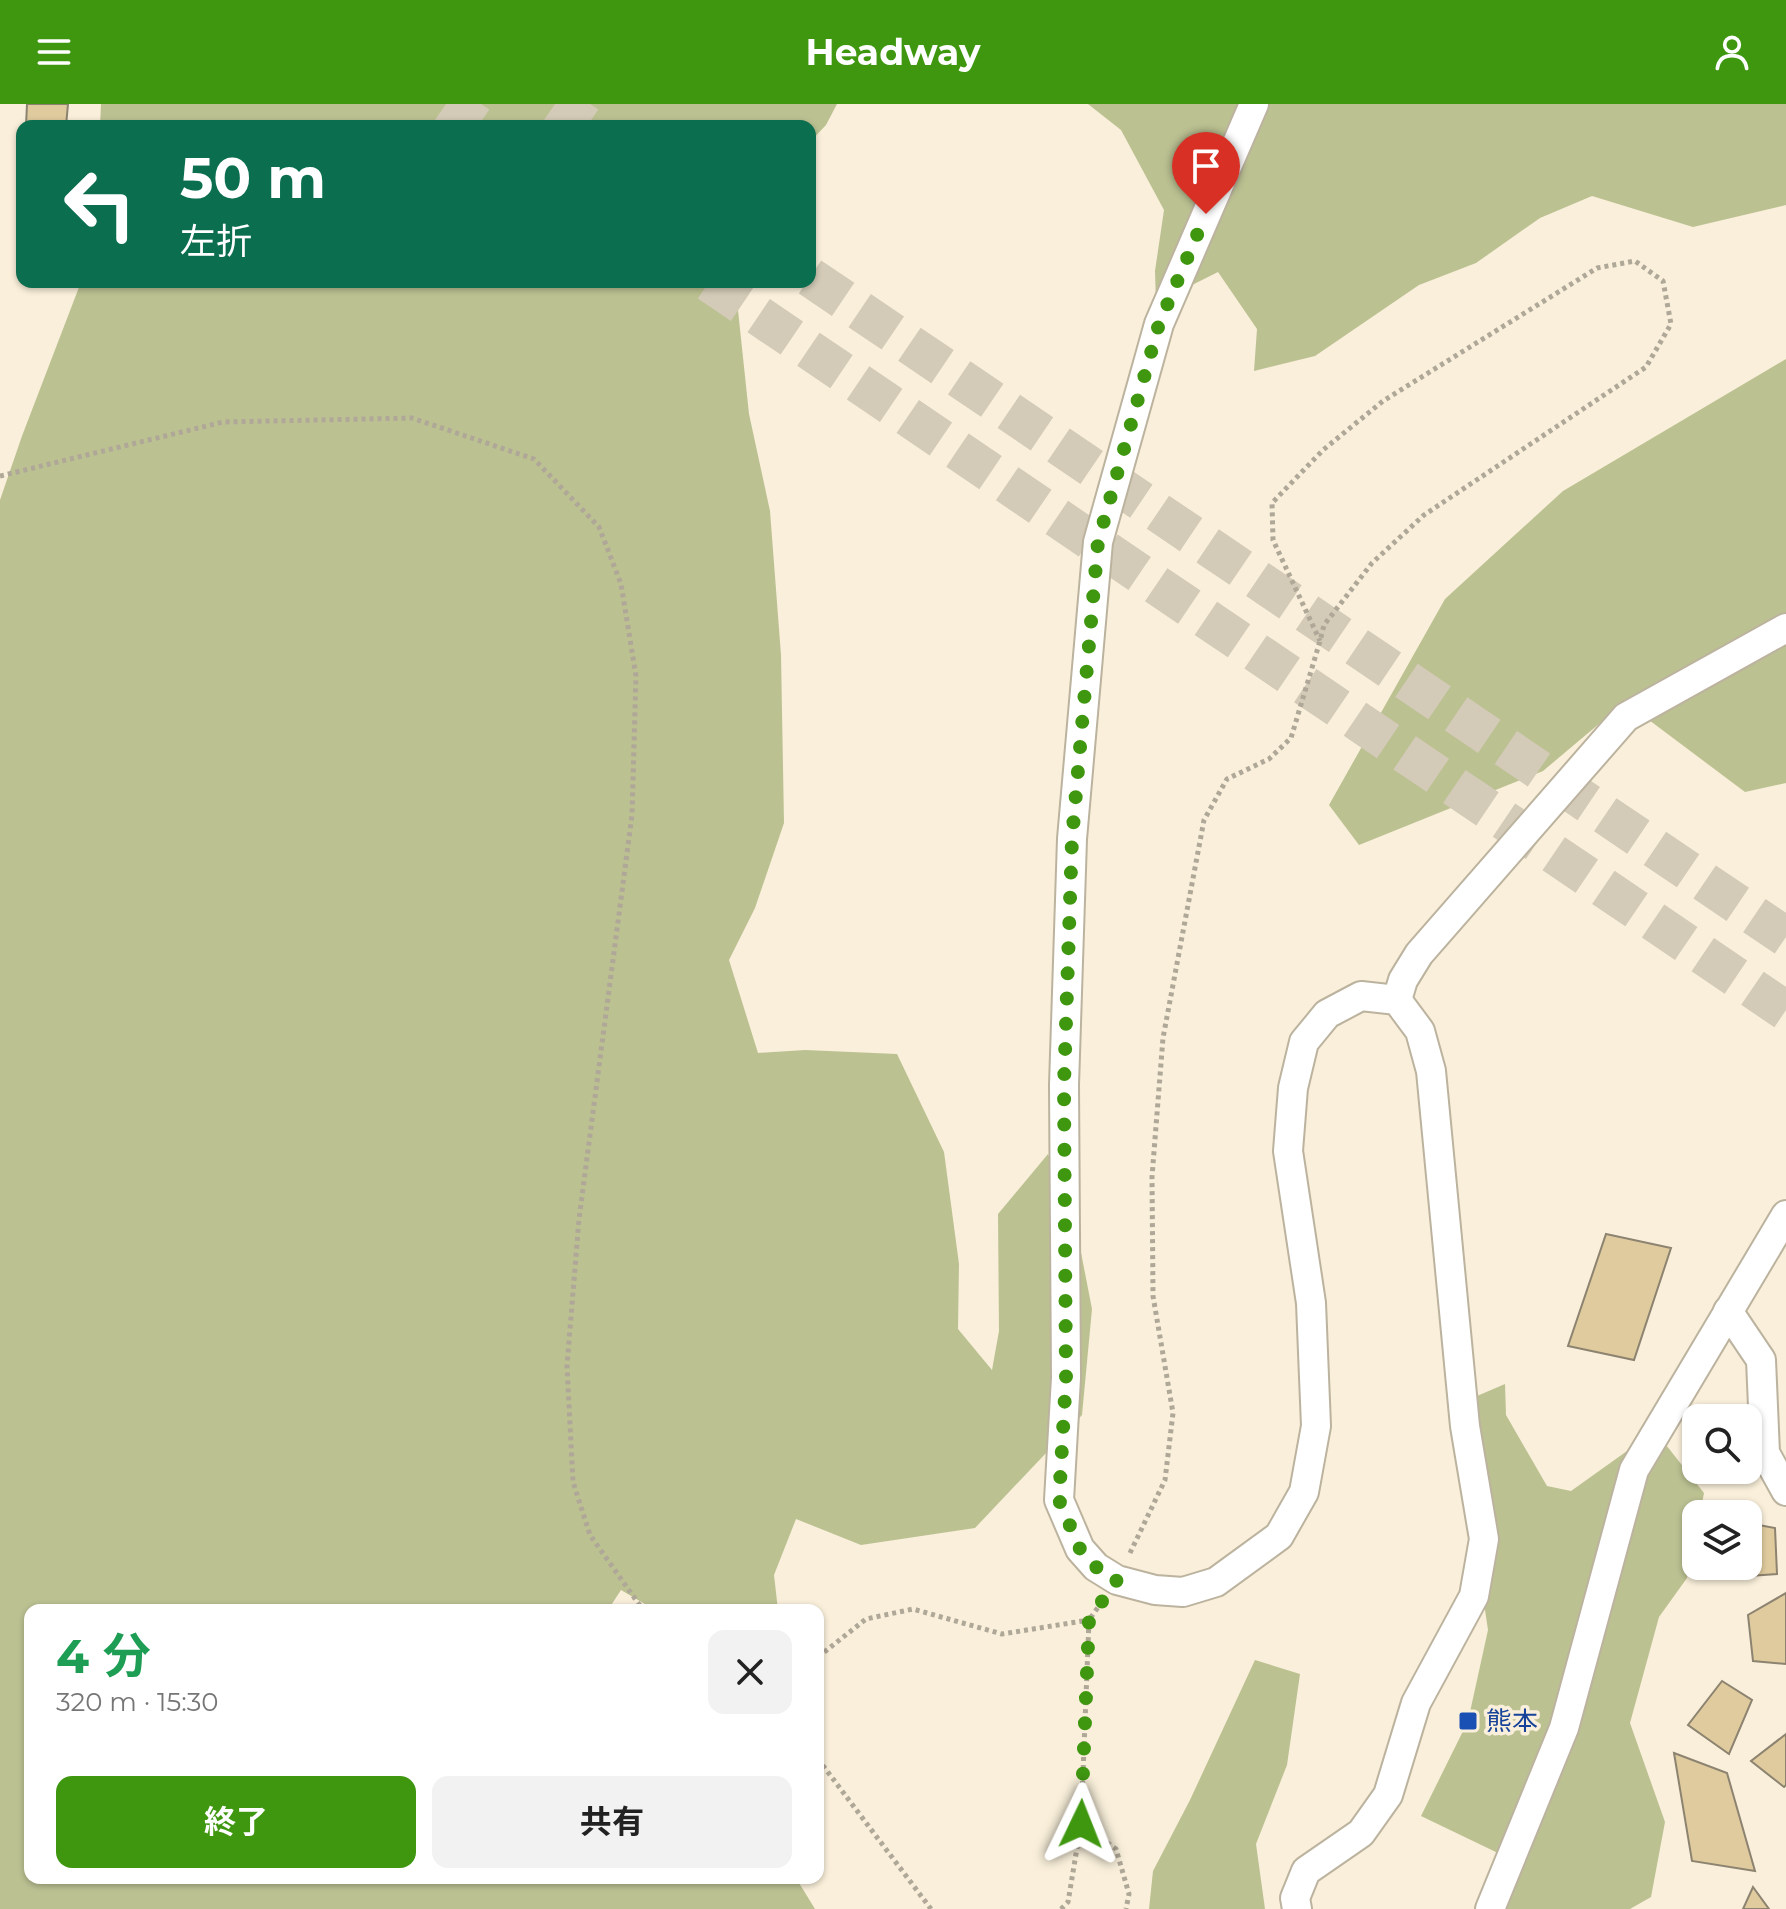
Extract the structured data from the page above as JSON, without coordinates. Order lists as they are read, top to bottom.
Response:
{
  "places": {
    "transit": ["熊本"]
  },
  "page": {
    "header": "Headway",
    "turn": ["50 m", "左折"],
    "heading": ["4 分", "320 m · 15:30"],
    "buttons": ["終了", "共有"]
  }
}
